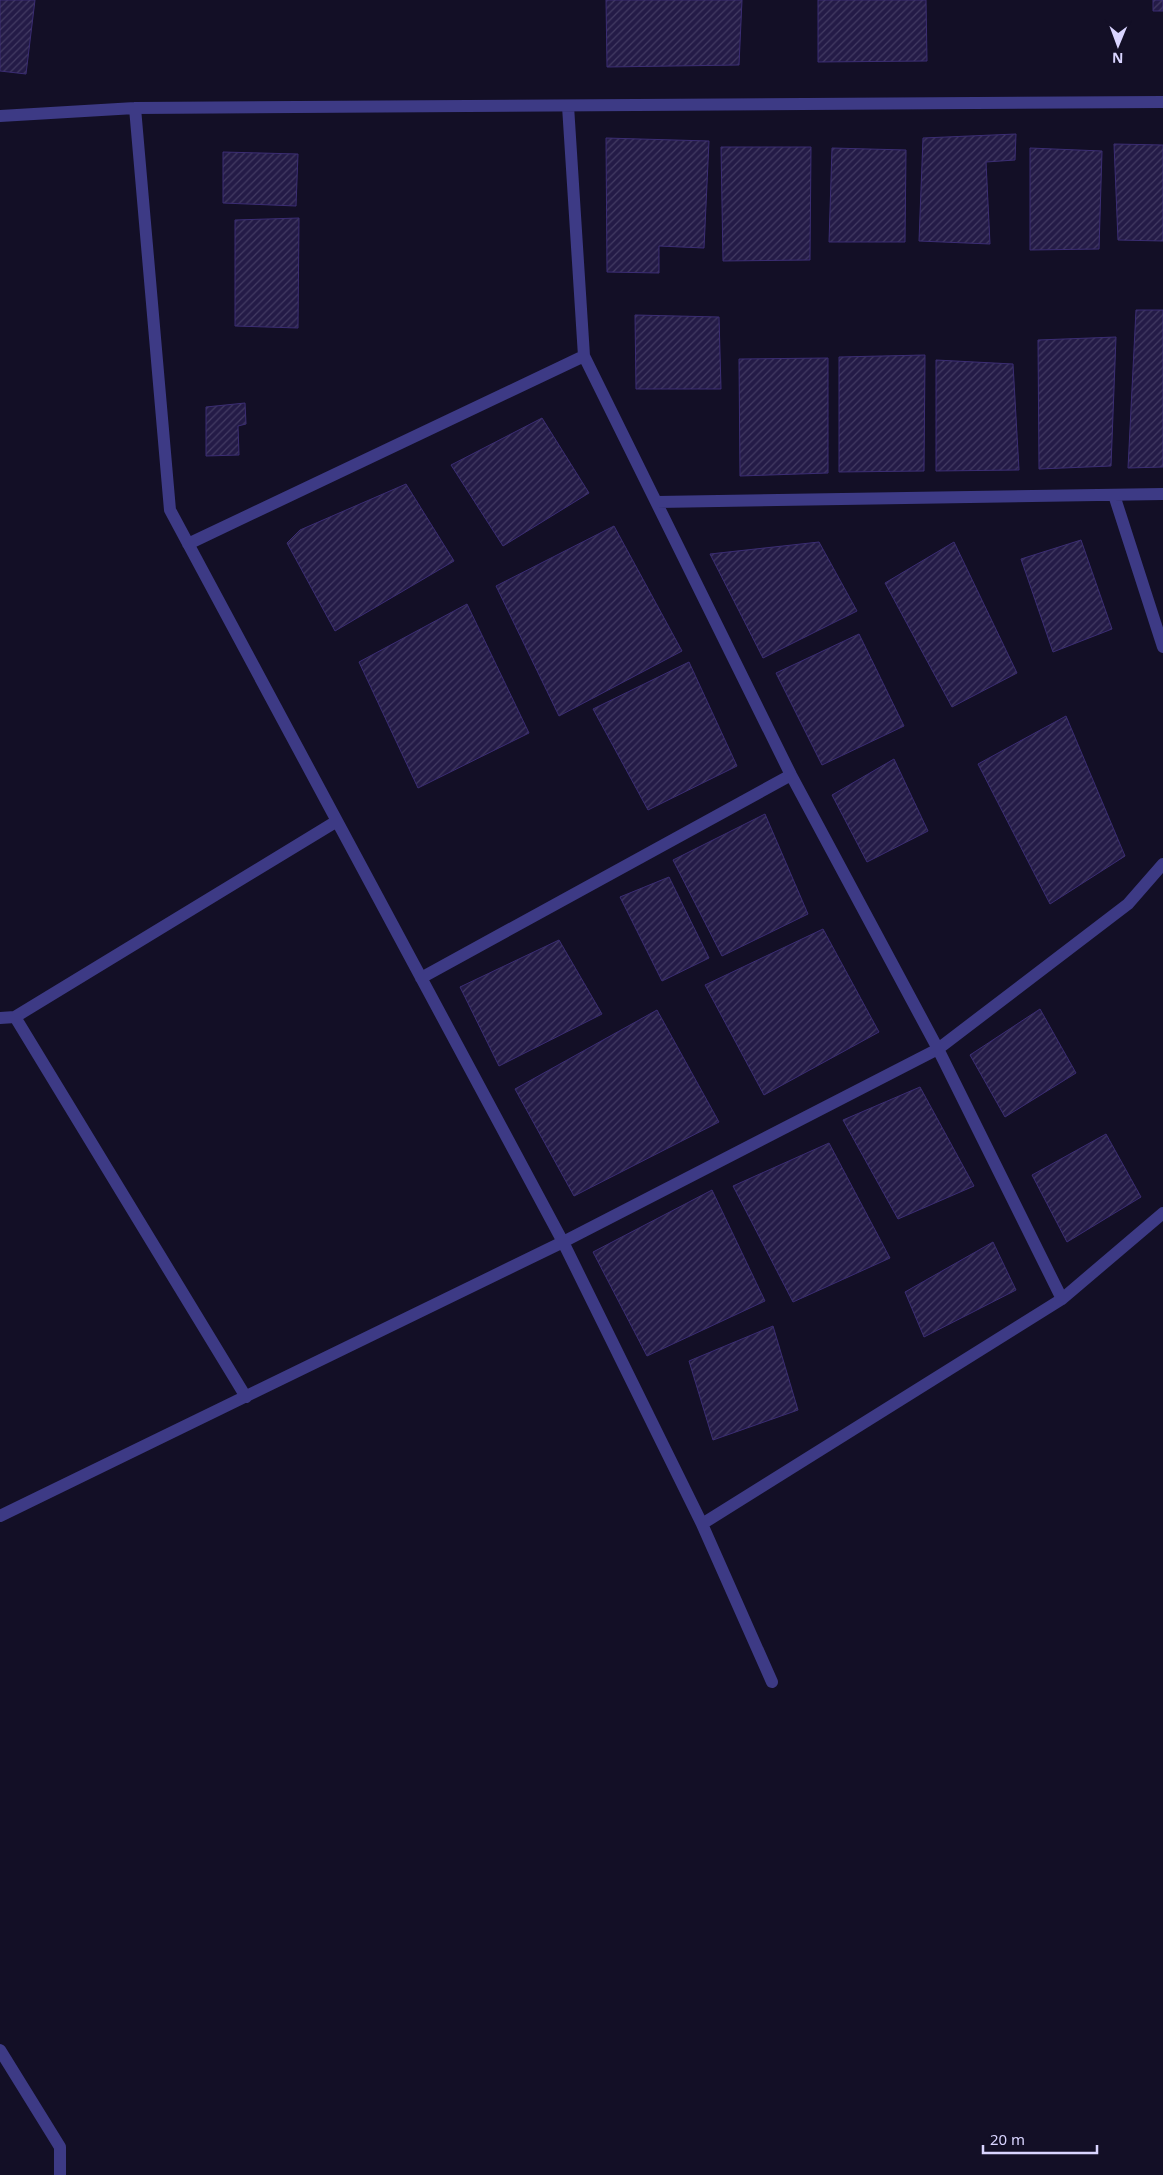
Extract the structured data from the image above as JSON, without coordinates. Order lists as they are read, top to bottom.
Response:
{
  "scale_bar": "20 m",
  "north": "bottom"
}
